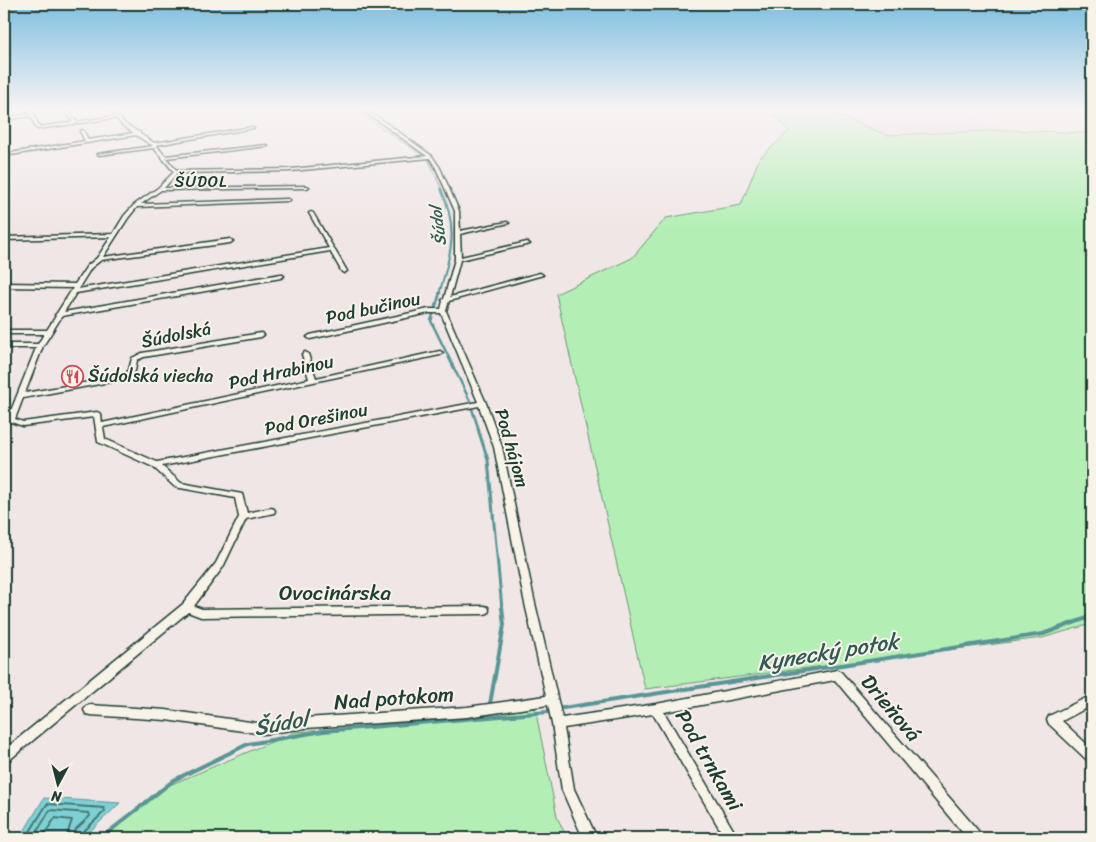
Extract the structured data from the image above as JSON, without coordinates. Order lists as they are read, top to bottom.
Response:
{
  "streets": {
    "street": [
      "Pod bučinou",
      "Šúdolská",
      "Pod Hrabinou",
      "Pod Orešinou",
      "Pod hájom",
      "Ovocinárska",
      "Nad potokom",
      "Drieňová",
      "Pod trnkami"
    ]
  },
  "crossings": [
    ["Pod bučinou", "Pod hájom"],
    ["Pod Orešinou", "Pod hájom"],
    ["Pod hájom", "Nad potokom"],
    ["Pod hájom", "Pod trnkami"],
    ["Drieňová", "Pod trnkami"]
  ],
  "districts": ["ŠÚDOL"],
  "water": ["Šúdol", "Kynecký potok"],
  "places": {
    "restaurant": ["Šúdolská viecha"]
  },
  "north": "bottom"
}
